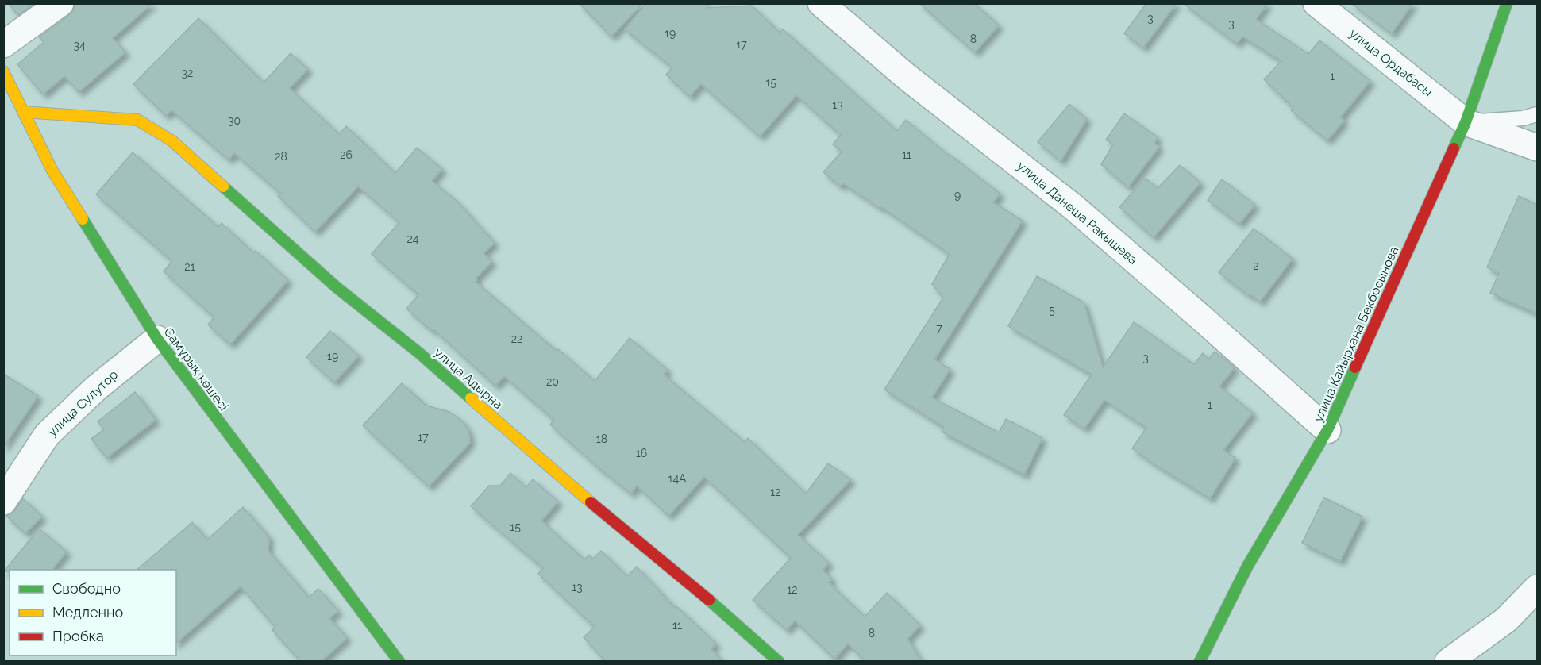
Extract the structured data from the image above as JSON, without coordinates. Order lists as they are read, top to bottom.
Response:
{
  "streets": {
    "street": [
      "улица Ордабасы",
      "улица Данеша Ракышева",
      "улица Кайырхана Бекбосынова",
      "Самұрық көшесі",
      "улица Адырна",
      "улица Сулутор"
    ]
  },
  "crossings": [
    ["улица Ордабасы", "улица Кайырхана Бекбосынова"],
    ["улица Данеша Ракышева", "улица Кайырхана Бекбосынова"],
    ["Самұрық көшесі", "улица Адырна"],
    ["Самұрық көшесі", "улица Сулутор"]
  ],
  "house_numbers": [
    "3",
    "3",
    "19",
    "8",
    "17",
    "34",
    "32",
    "1",
    "15",
    "13",
    "30",
    "26",
    "11",
    "28",
    "9",
    "24",
    "2",
    "21",
    "5",
    "7",
    "22",
    "19",
    "3",
    "20",
    "1",
    "17",
    "18",
    "16",
    "14А",
    "12",
    "15",
    "13",
    "12",
    "11",
    "8"
  ],
  "legend": ["Свободно", "Медленно", "Пробка"]
}
